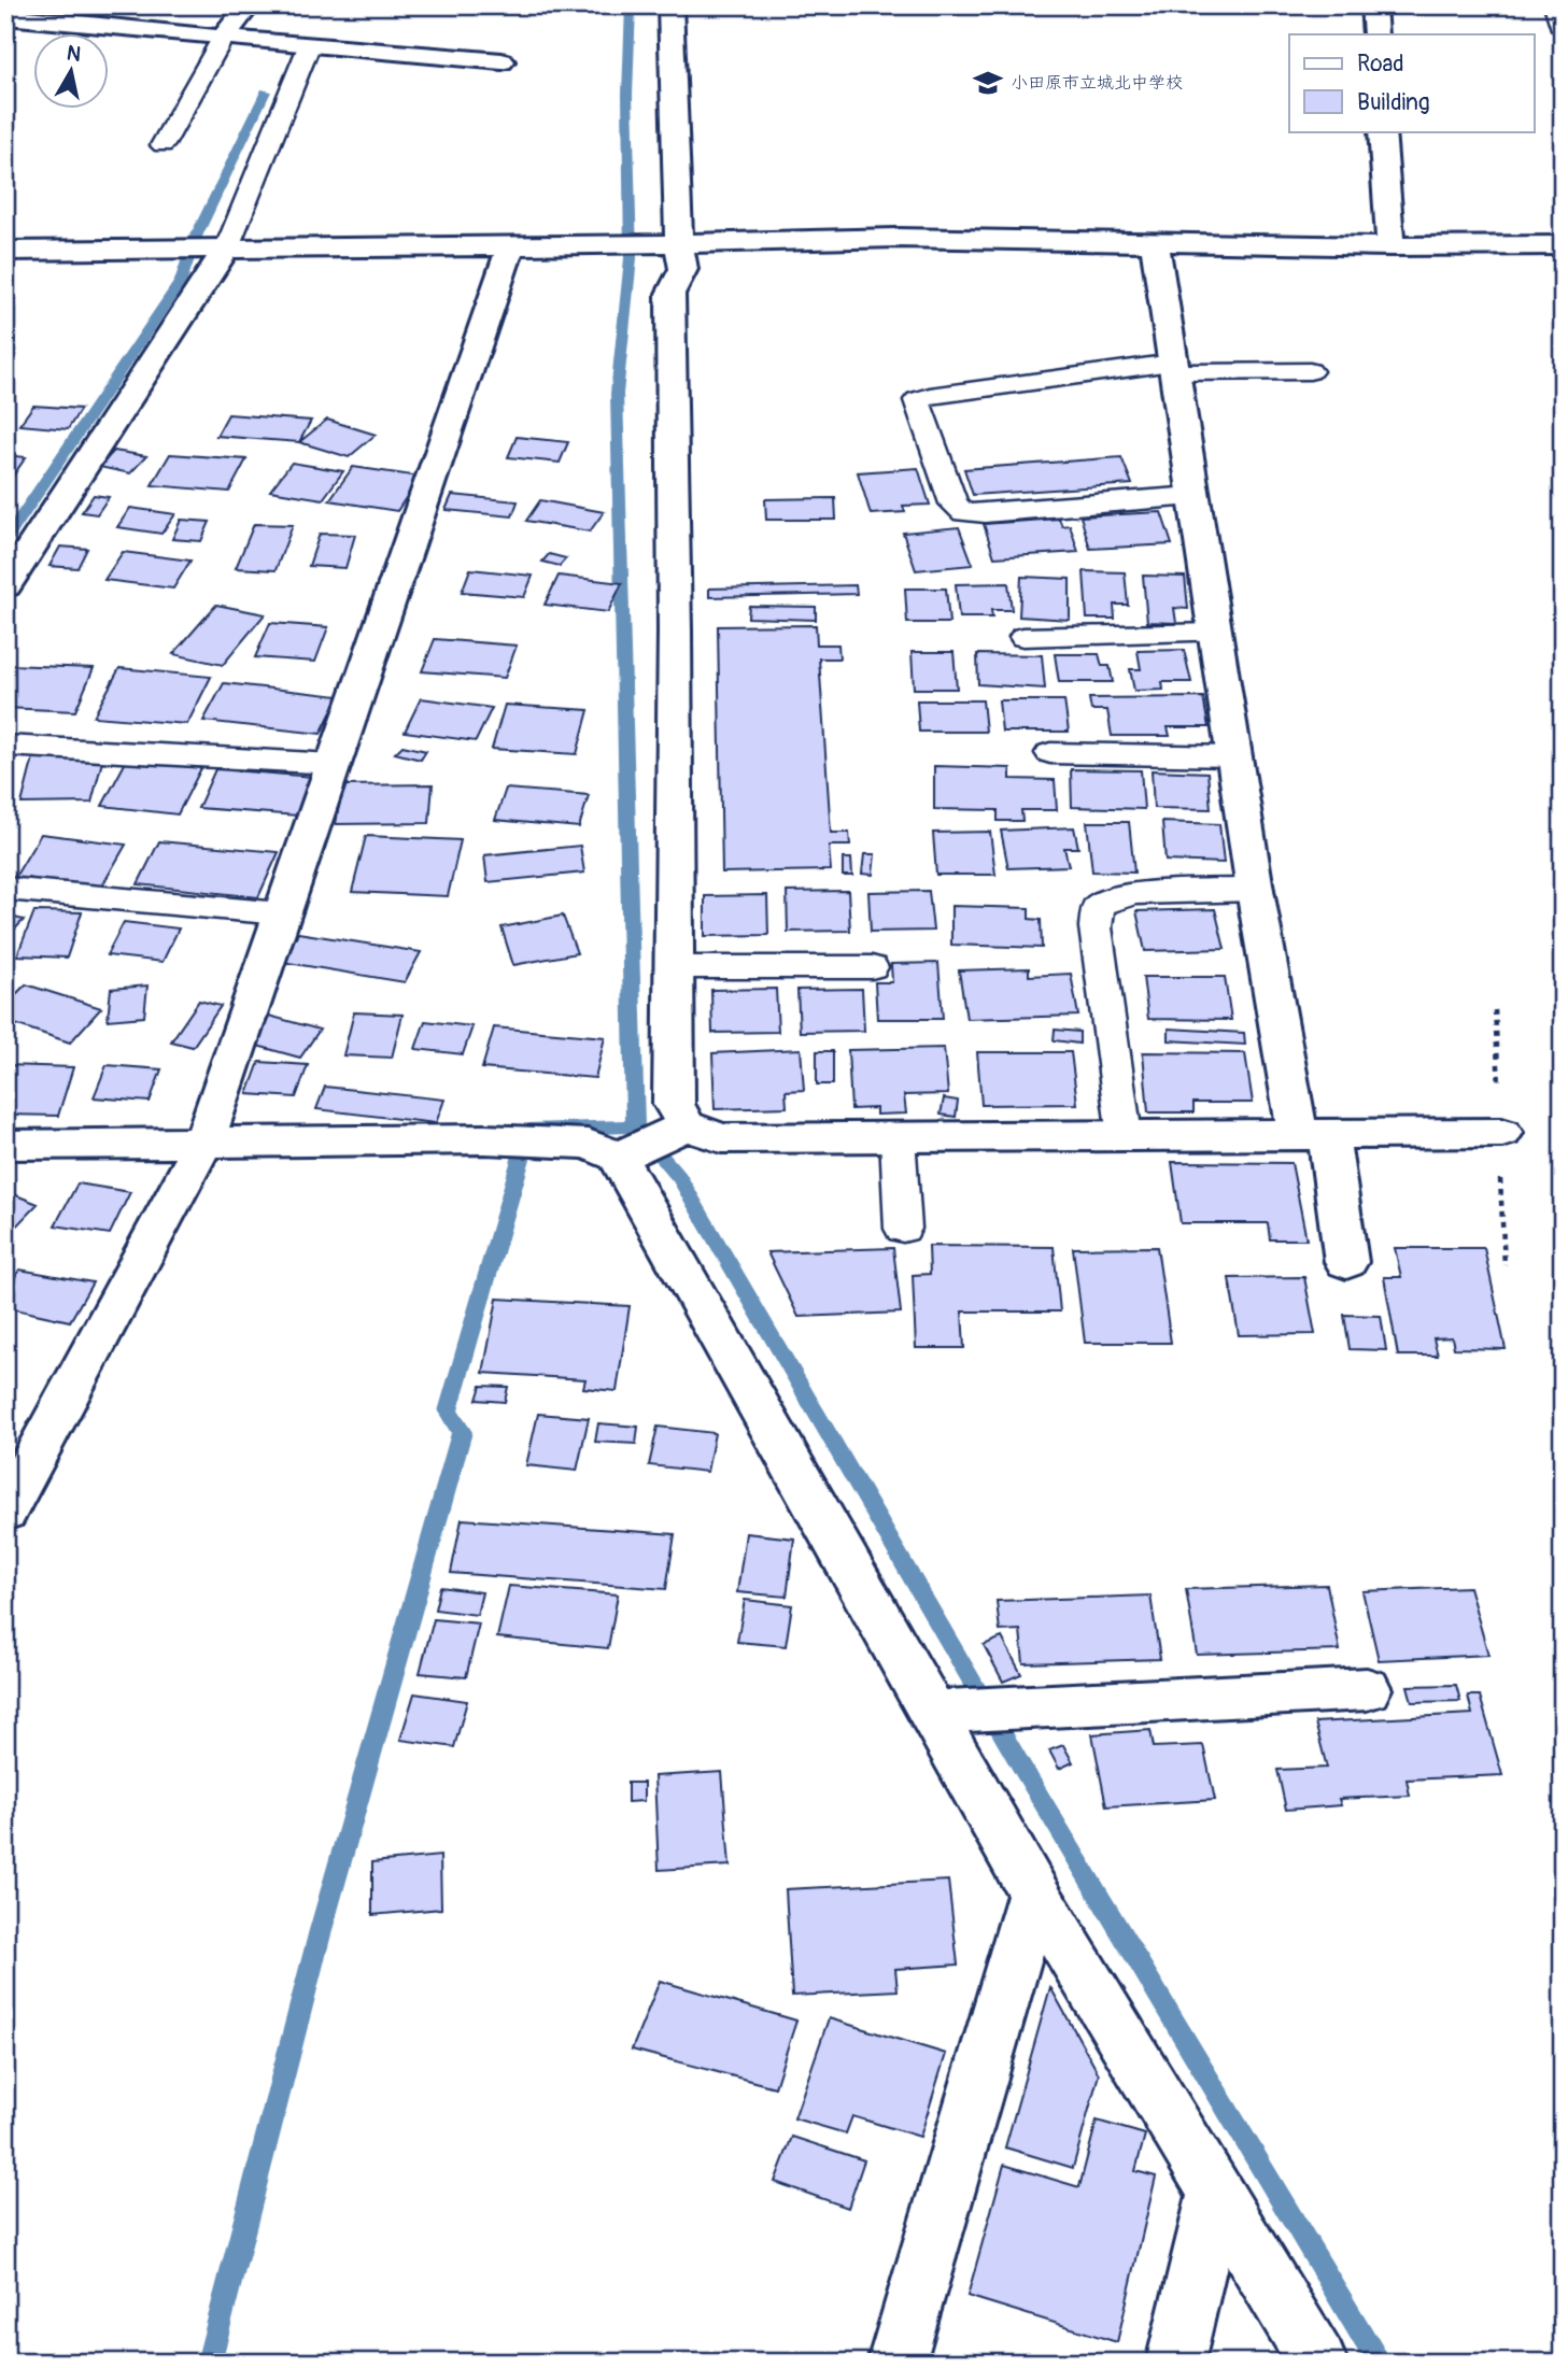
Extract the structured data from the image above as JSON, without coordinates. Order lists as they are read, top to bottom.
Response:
{
  "places": {
    "school or university": ["小田原市立城北中学校"]
  },
  "legend": ["Road", "Building"],
  "north": "top"
}
